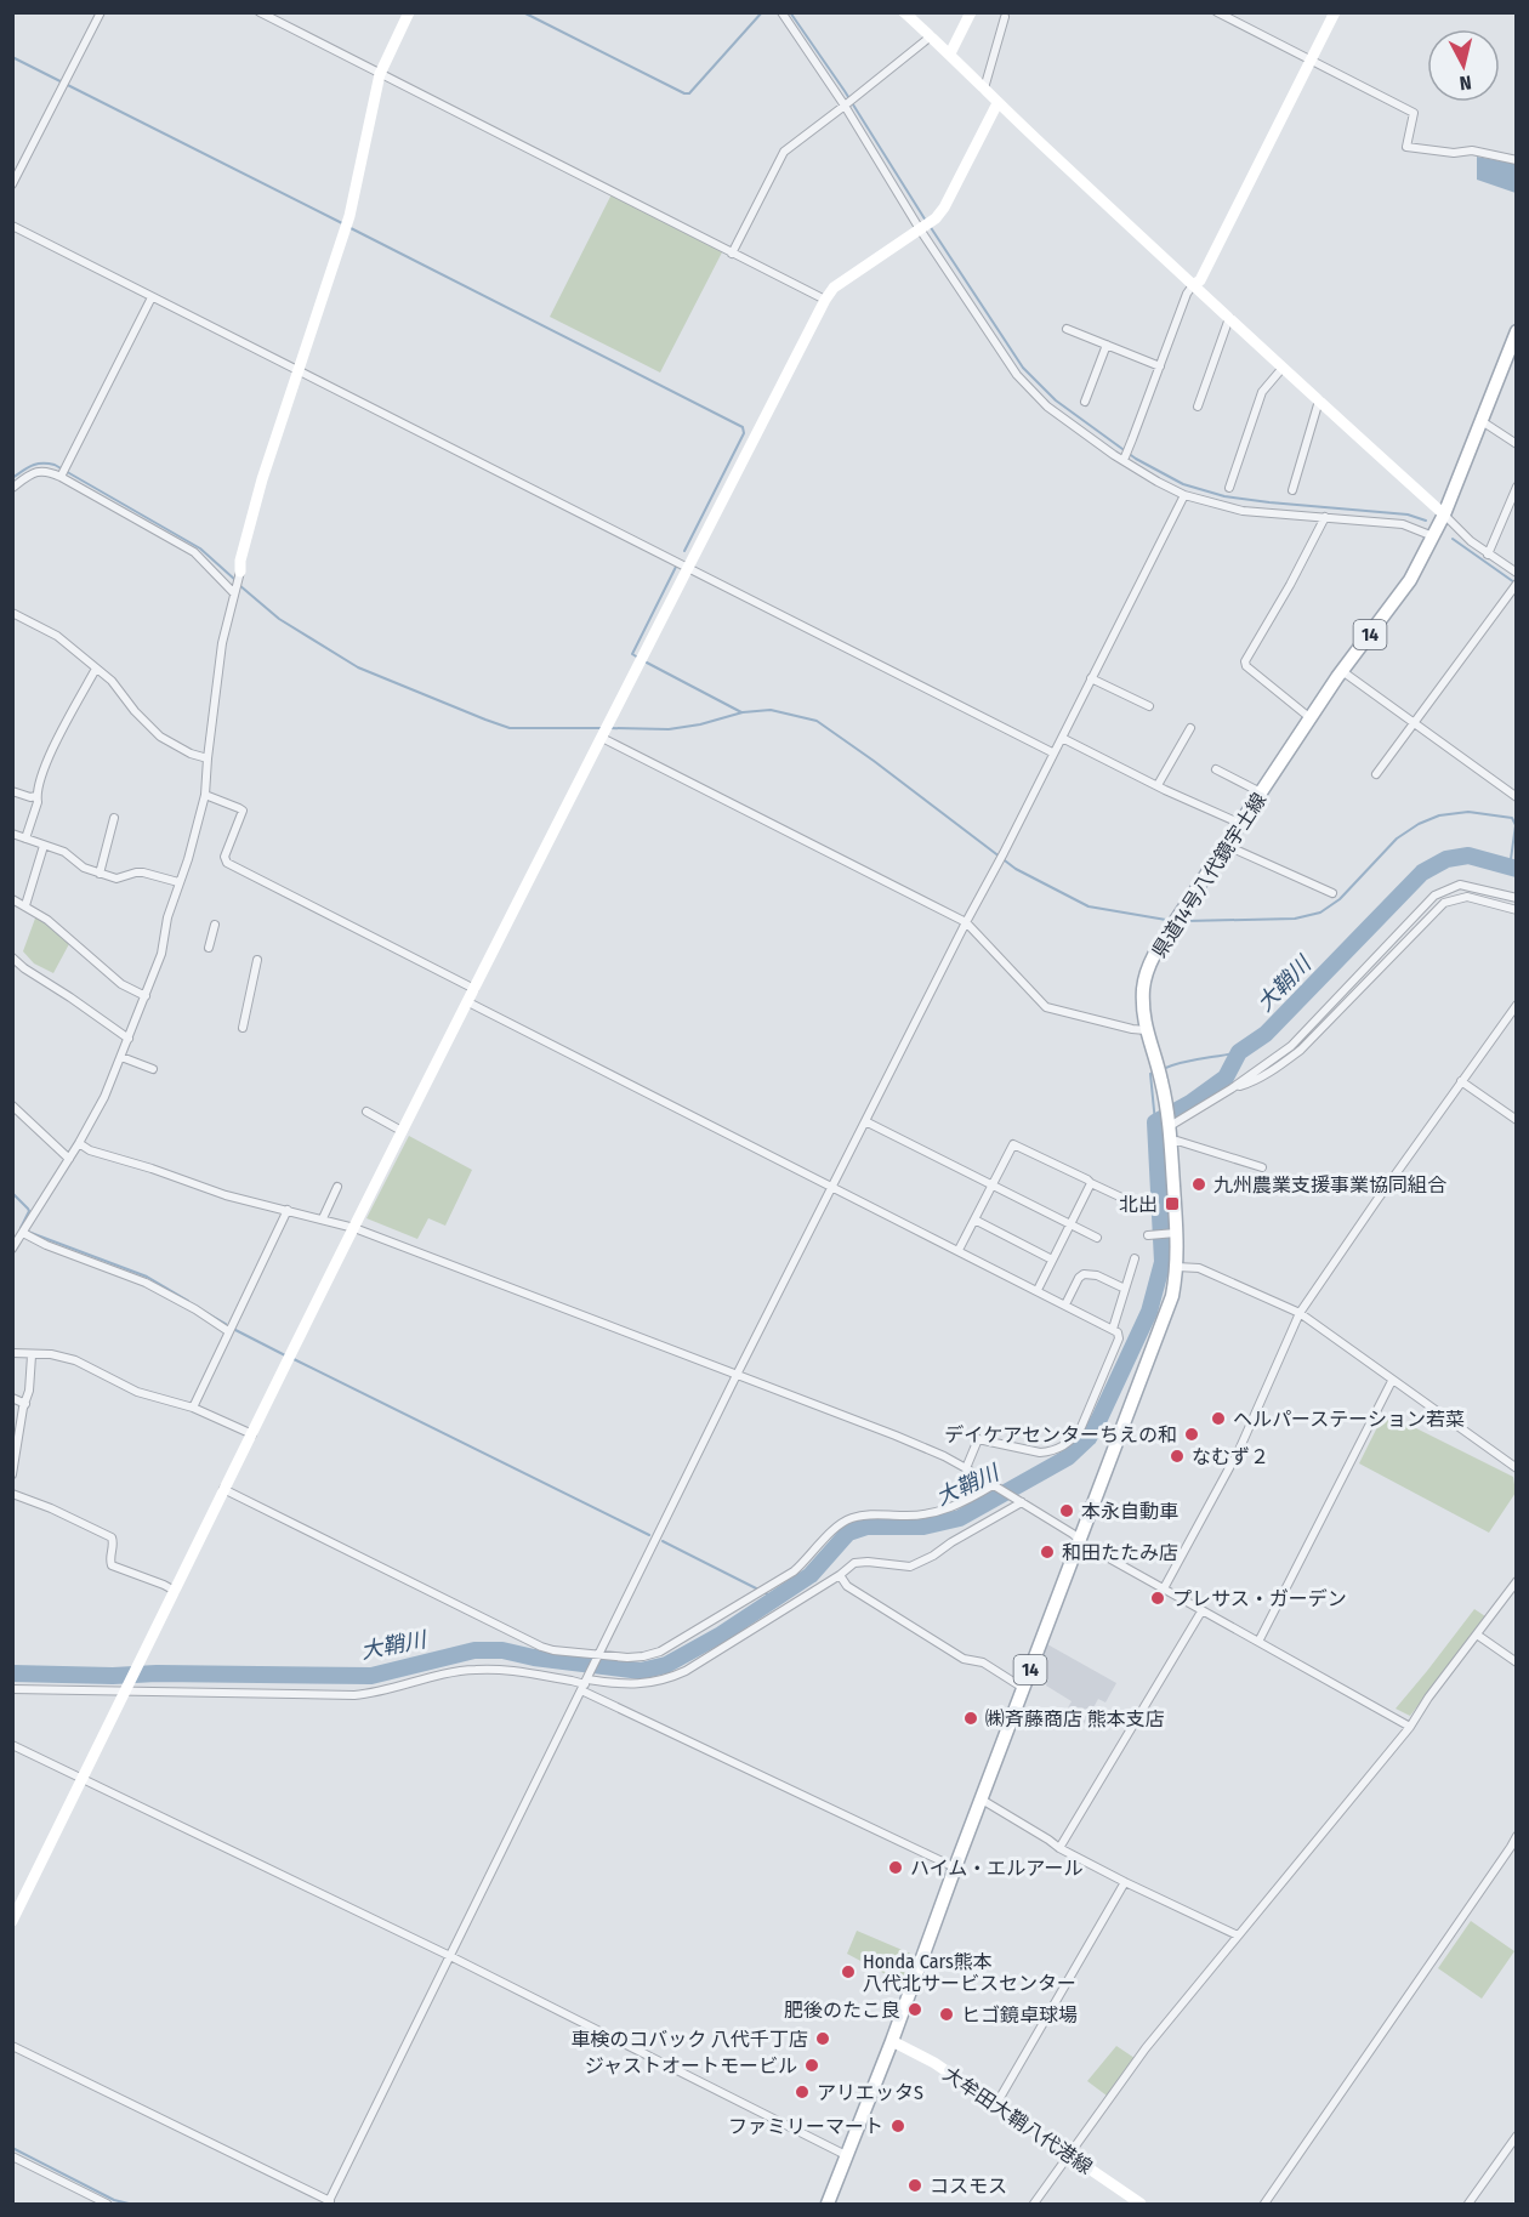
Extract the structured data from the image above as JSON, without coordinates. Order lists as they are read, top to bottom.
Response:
{
  "streets": {
    "main road": ["14", "県道14号八代鏡宇土線"],
    "street": ["大牟田大鞘八代港線"]
  },
  "crossings": [
    ["県道14号八代鏡宇土線", "大牟田大鞘八代港線"]
  ],
  "water": ["大鞘川"],
  "places": {
    "other": [
      "九州農業支援事業協同組合",
      "ヘルパーステーション若菜",
      "デイケアセンターちえの和",
      "なむず２",
      "本永自動車",
      "和田たたみ店",
      "プレサス・ガーデン",
      "㈱斉藤商店 熊本支店",
      "ハイム・エルアール",
      "Honda Cars熊本 八代北サービスセンター",
      "肥後のたこ良",
      "ヒゴ鏡卓球場",
      "車検のコバック 八代千丁店",
      "ジャストオートモービル",
      "アリエッタS",
      "ファミリーマート",
      "コスモス"
    ],
    "transit": ["北出"]
  },
  "north": "bottom"
}
